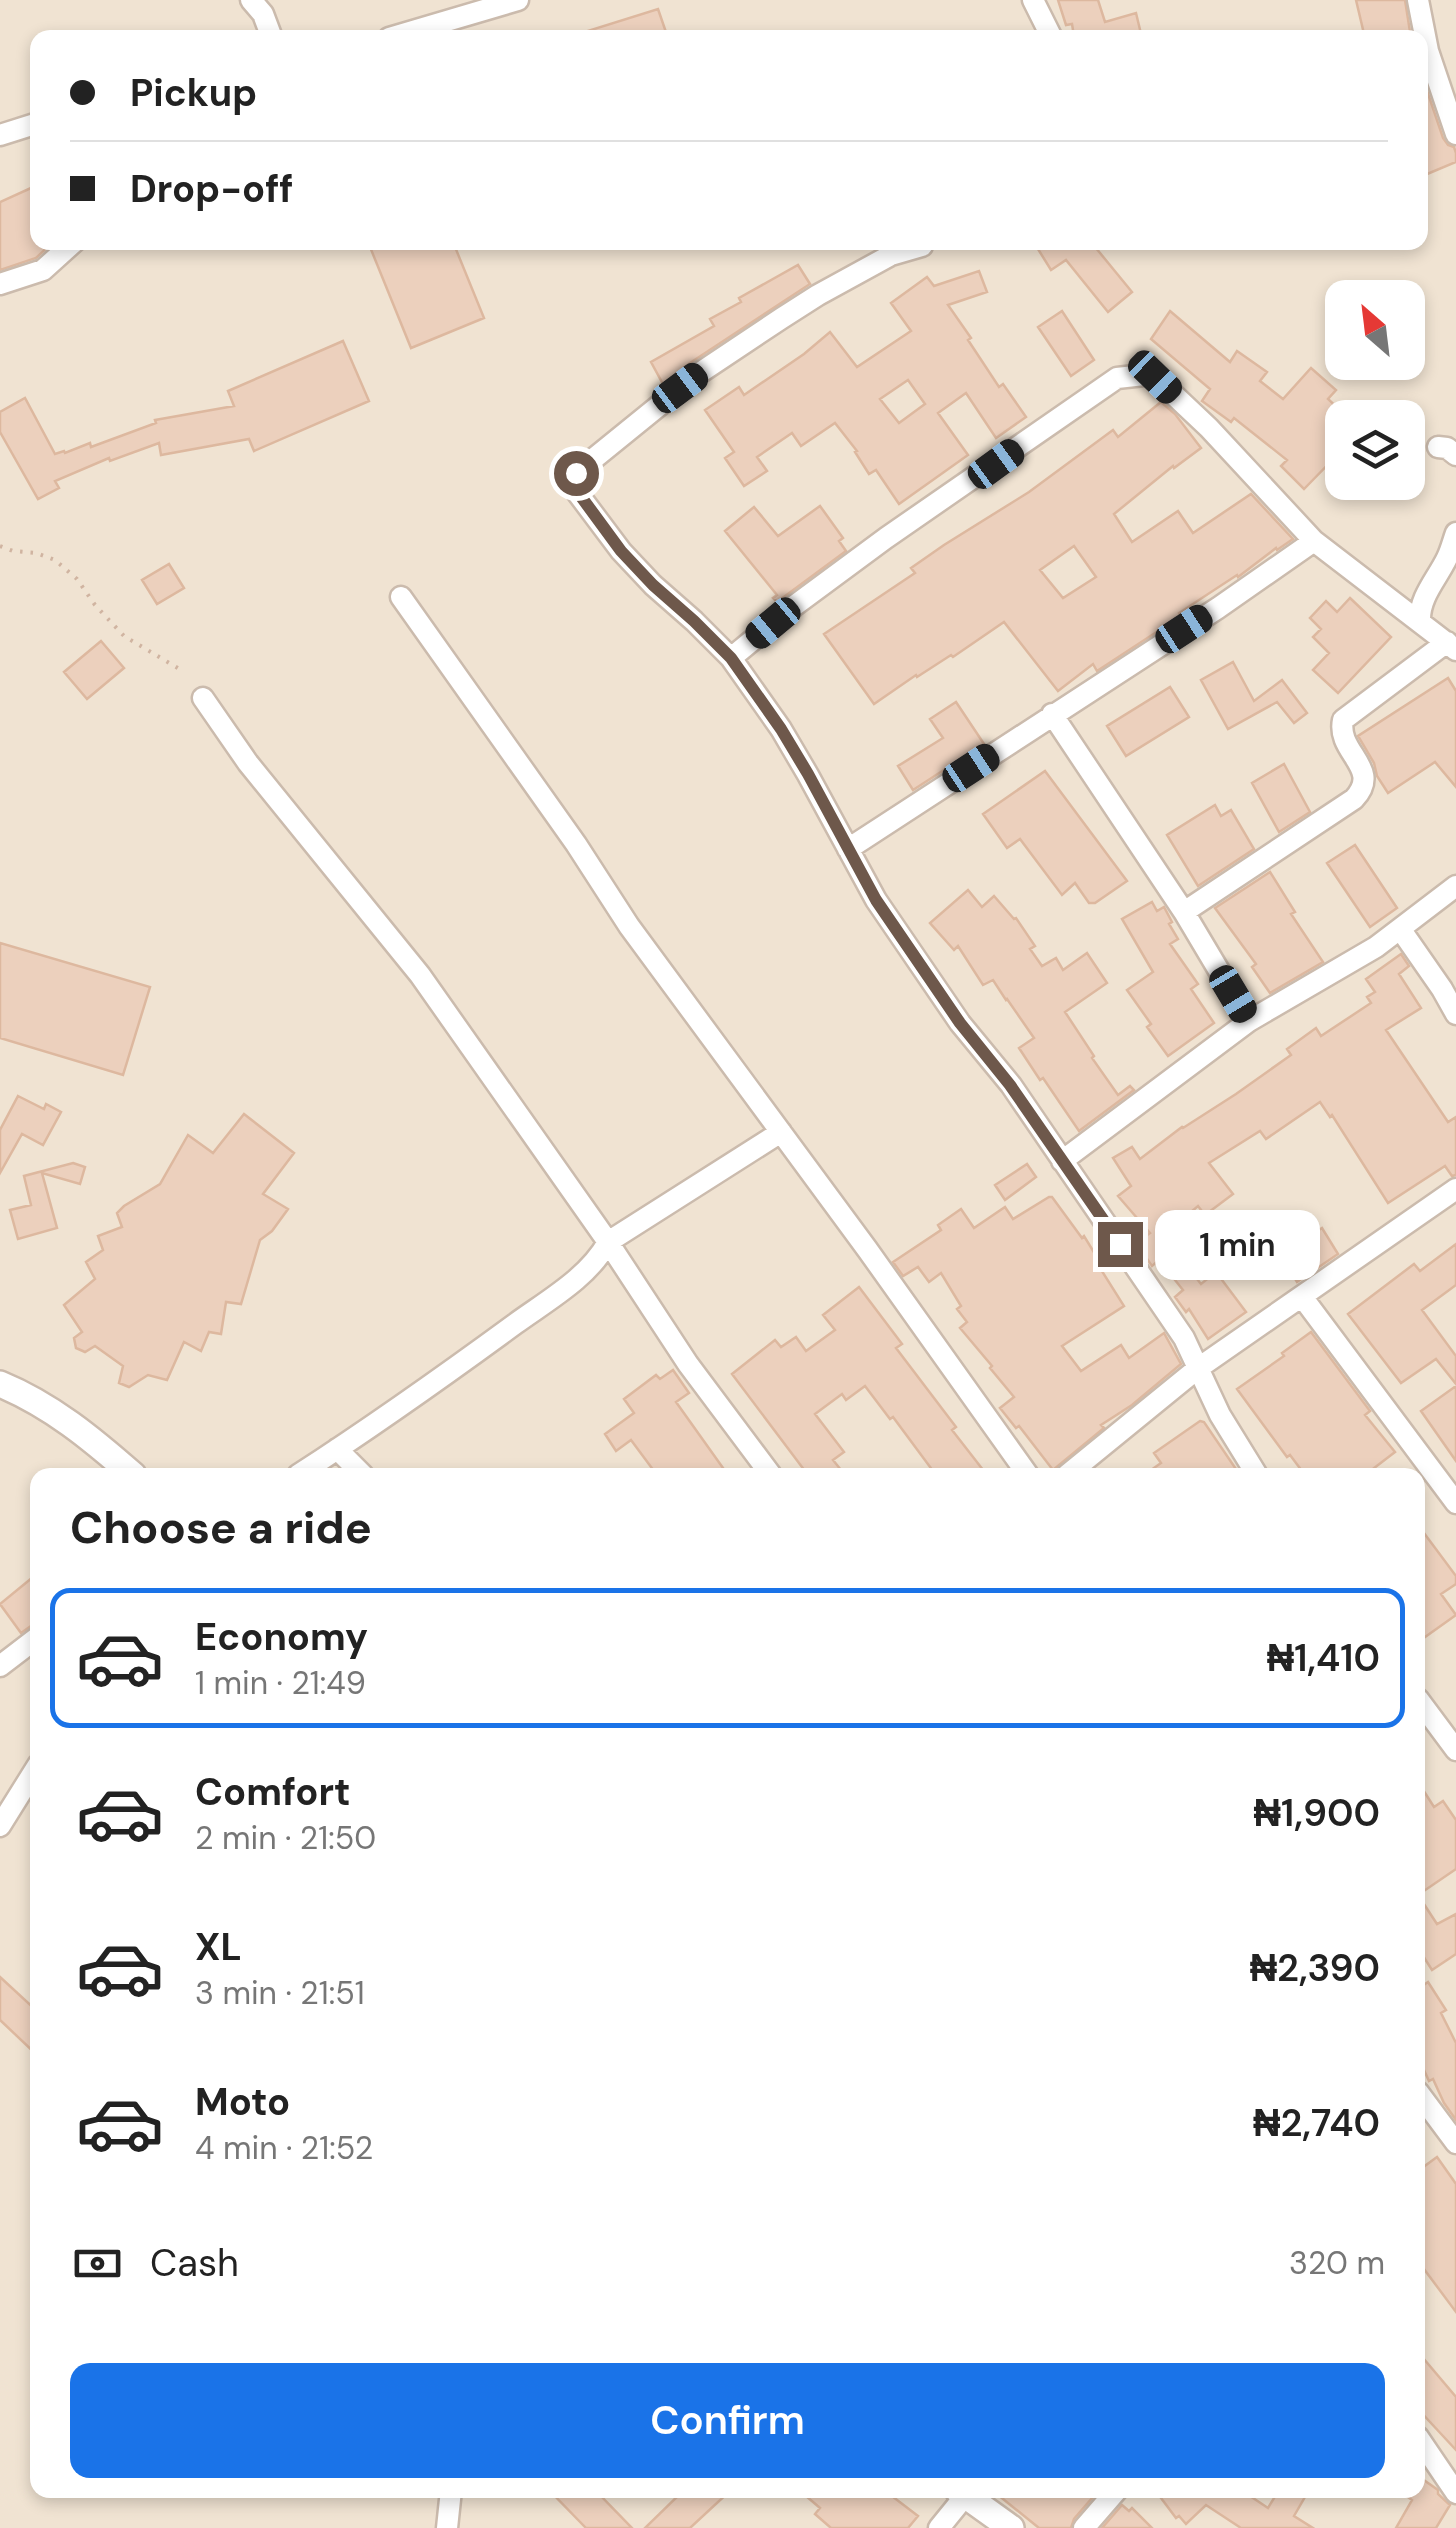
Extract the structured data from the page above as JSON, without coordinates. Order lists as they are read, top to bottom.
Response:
{
  "north": "top left",
  "page": {
    "banner": ["Pickup", "Drop-off"],
    "bubble": "1 min",
    "heading": "Choose a ride",
    "list": [
      {
        "name": "Economy",
        "note": "1 min · 21:49",
        "value": "₦1,410"
      },
      {
        "name": "Comfort",
        "note": "2 min · 21:50",
        "value": "₦1,900"
      },
      {
        "name": "XL",
        "note": "3 min · 21:51",
        "value": "₦2,390"
      },
      {
        "name": "Moto",
        "note": "4 min · 21:52",
        "value": "₦2,740"
      }
    ],
    "pay": ["Cash", "320 m"],
    "buttons": "Confirm"
  }
}
